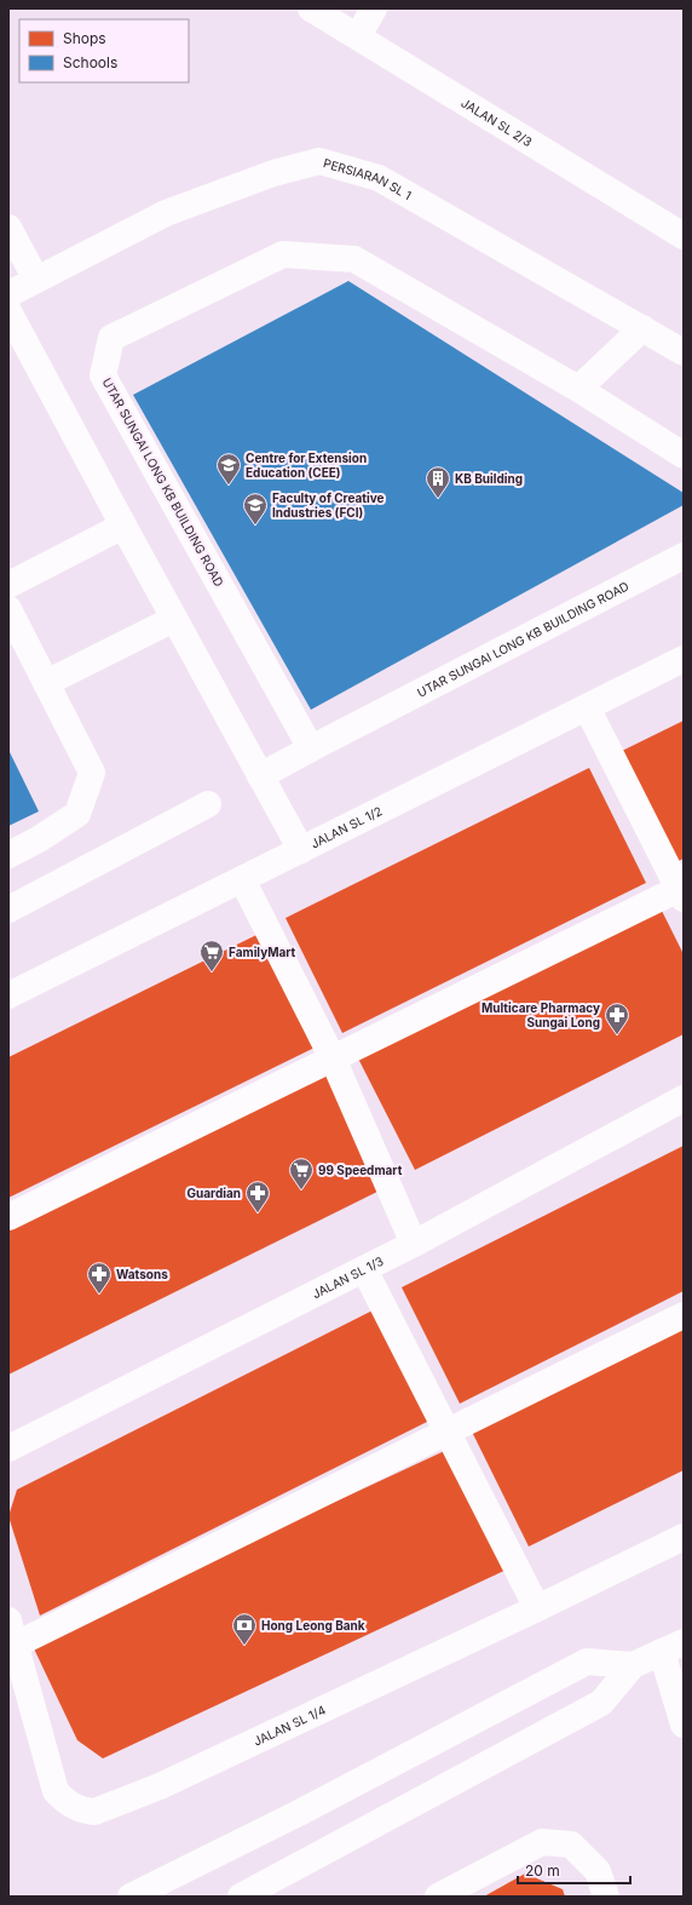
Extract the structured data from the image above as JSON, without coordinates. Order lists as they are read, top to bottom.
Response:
{
  "streets": {
    "street": [
      "JALAN SL 2/3",
      "PERSIARAN SL 1",
      "UTAR SUNGAI LONG KB BUILDING ROAD",
      "JALAN SL 1/2",
      "JALAN SL 1/3",
      "JALAN SL 1/4"
    ]
  },
  "places": {
    "school or university": ["Centre for Extension Education (CEE)", "Faculty of Creative Industries (FCI)"],
    "building": ["KB Building"],
    "supermarket": ["FamilyMart", "99 Speedmart"],
    "pharmacy": ["Multicare Pharmacy Sungai Long", "Guardian", "Watsons"],
    "bank": ["Hong Leong Bank"]
  },
  "legend": ["Shops", "Schools"],
  "scale_bar": "20 m"
}
